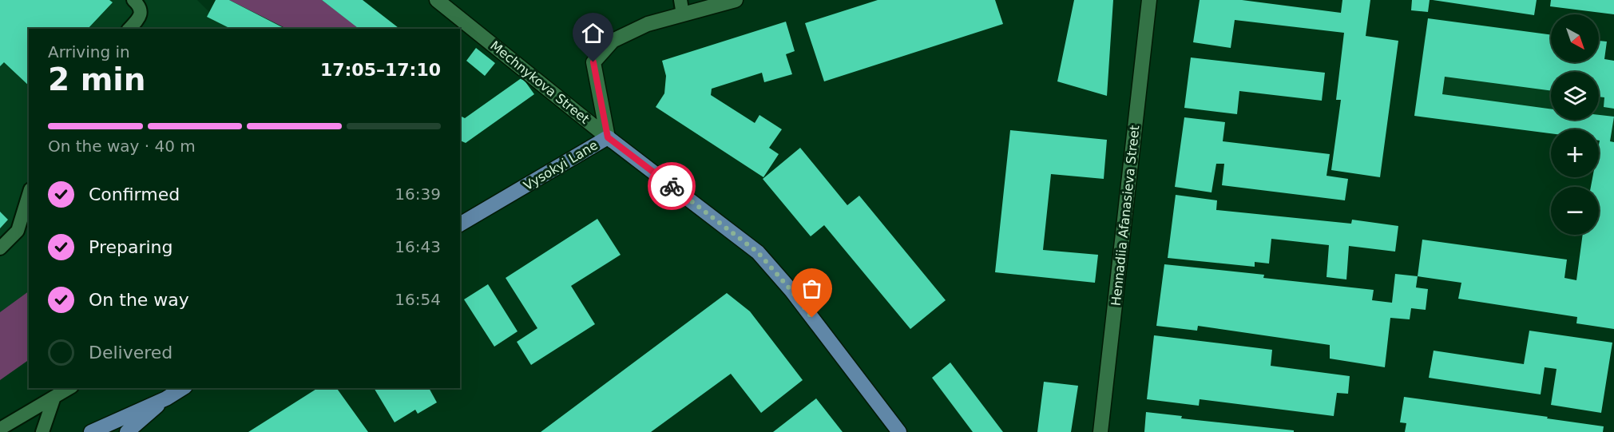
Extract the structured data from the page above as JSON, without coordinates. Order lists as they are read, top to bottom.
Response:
{
  "streets": {
    "main road": ["Mechnykova Street", "Vysokyi Lane"],
    "street": ["Hennadiia Afanasieva Street"]
  },
  "crossings": [
    ["Mechnykova Street", "Vysokyi Lane"]
  ],
  "north": "bottom right",
  "page": {
    "map_buttons": ["+", "−"],
    "heading": ["2 min", "Arriving in", "17:05–17:10"],
    "bar": "On the way · 40 m",
    "list": [
      ["Confirmed", "16:39"],
      ["Preparing", "16:43"],
      ["On the way", "16:54"],
      "Delivered"
    ]
  }
}
